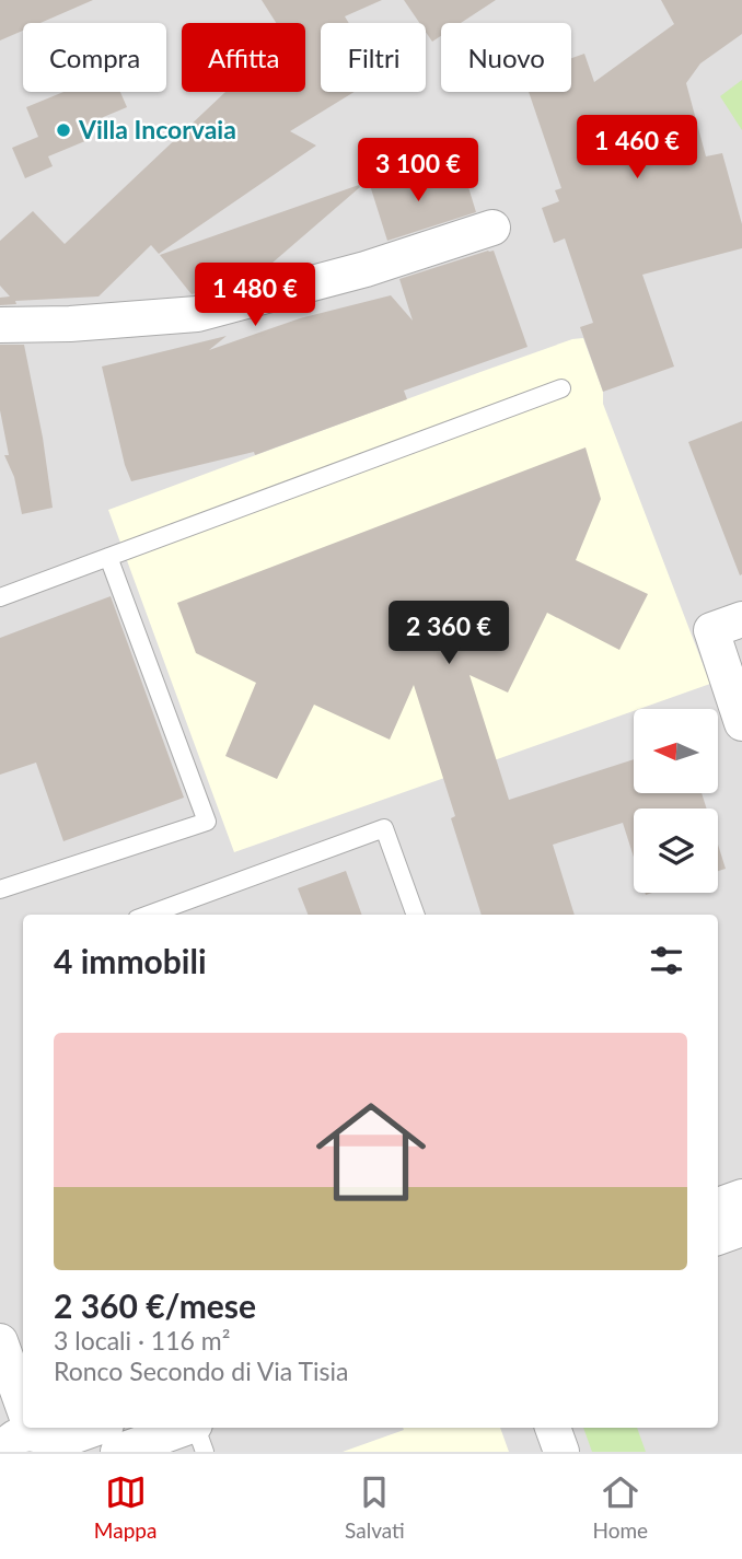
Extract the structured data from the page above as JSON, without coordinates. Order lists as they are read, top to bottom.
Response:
{
  "places": ["Villa Incorvaia"],
  "north": "left",
  "page": {
    "chip": [
      "Compra",
      "Affitta",
      "Filtri",
      "Nuovo"
    ],
    "price": [
      "1 460 €",
      "3 100 €",
      "1 480 €",
      "2 360 €"
    ],
    "heading": "4 immobili",
    "list": [
      {
        "name": "2 360 €/mese",
        "note": "3 locali · 116 m² · Ronco Secondo di Via Tisia"
      }
    ],
    "tabs": ["Mappa", "Salvati", "Home"]
  }
}
